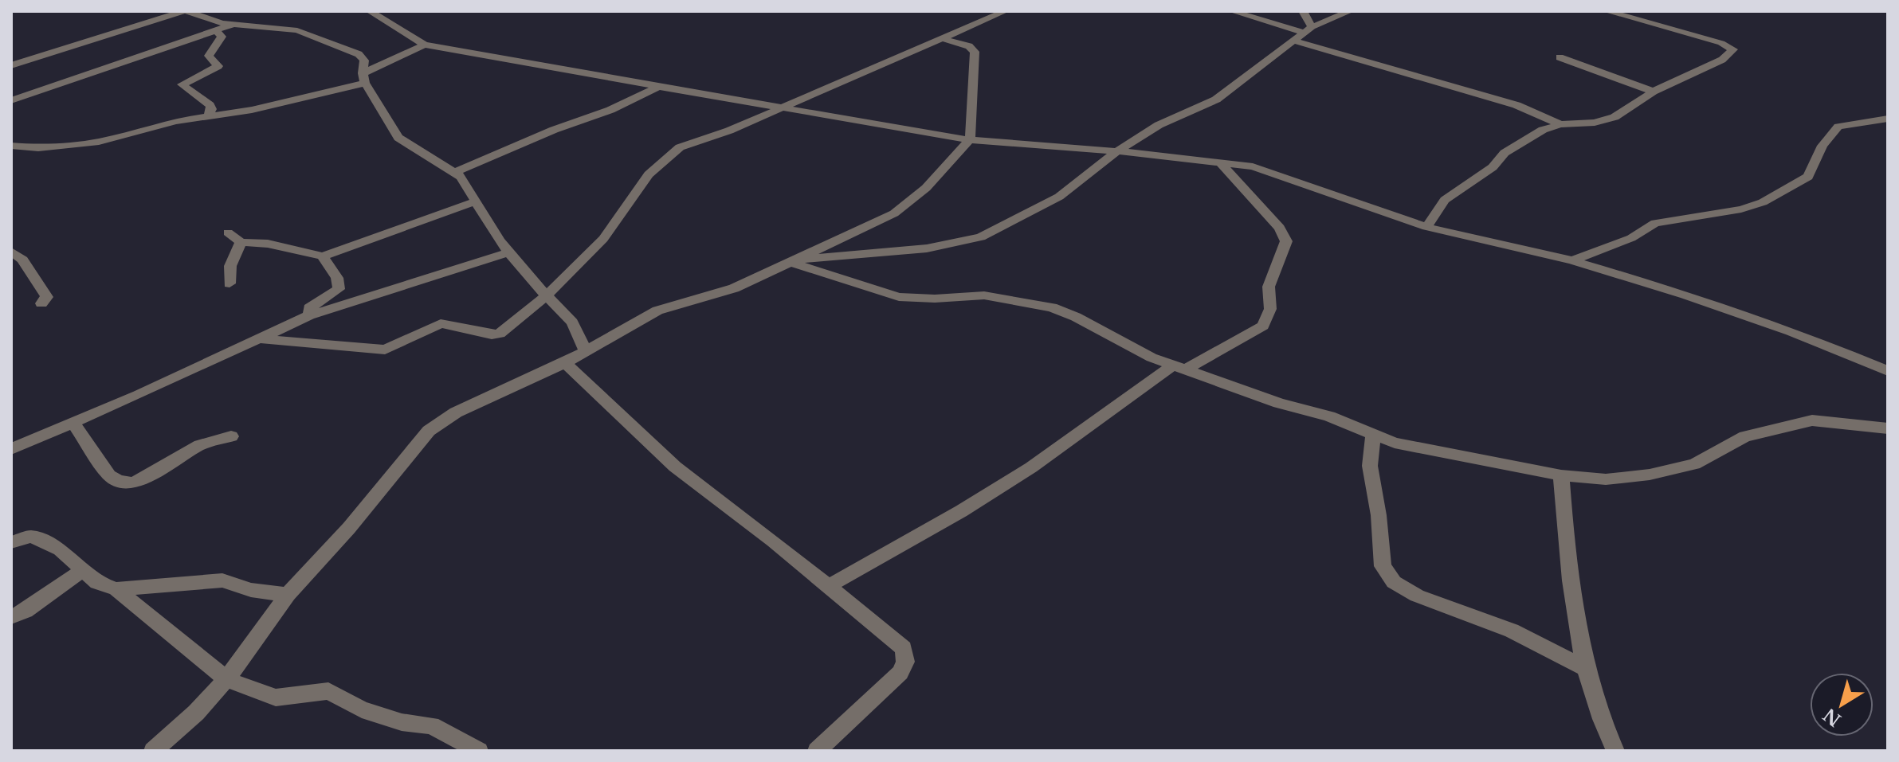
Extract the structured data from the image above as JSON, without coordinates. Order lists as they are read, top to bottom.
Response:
{
  "north": "bottom left"
}
